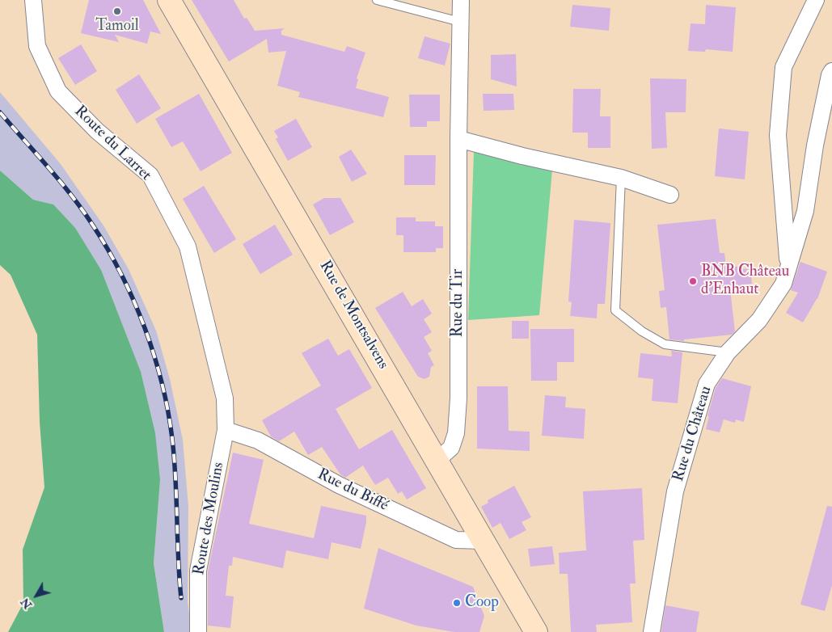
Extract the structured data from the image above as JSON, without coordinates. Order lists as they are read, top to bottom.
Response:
{
  "streets": {
    "main road": ["Rue de Montsalvens"],
    "street": [
      "Route du Larret",
      "Rue du Tir",
      "Rue du Château",
      "Rue du Biffé",
      "Route des Moulins"
    ]
  },
  "crossings": [
    ["Route du Larret", "Rue du Biffé"],
    ["Route du Larret", "Route des Moulins"],
    ["Rue du Tir", "Rue de Montsalvens"],
    ["Rue de Montsalvens", "Rue du Biffé"],
    ["Rue du Biffé", "Route des Moulins"]
  ],
  "places": ["Tamoil", "BNB Château d'Enhaut", "Coop"],
  "north": "bottom left"
}
